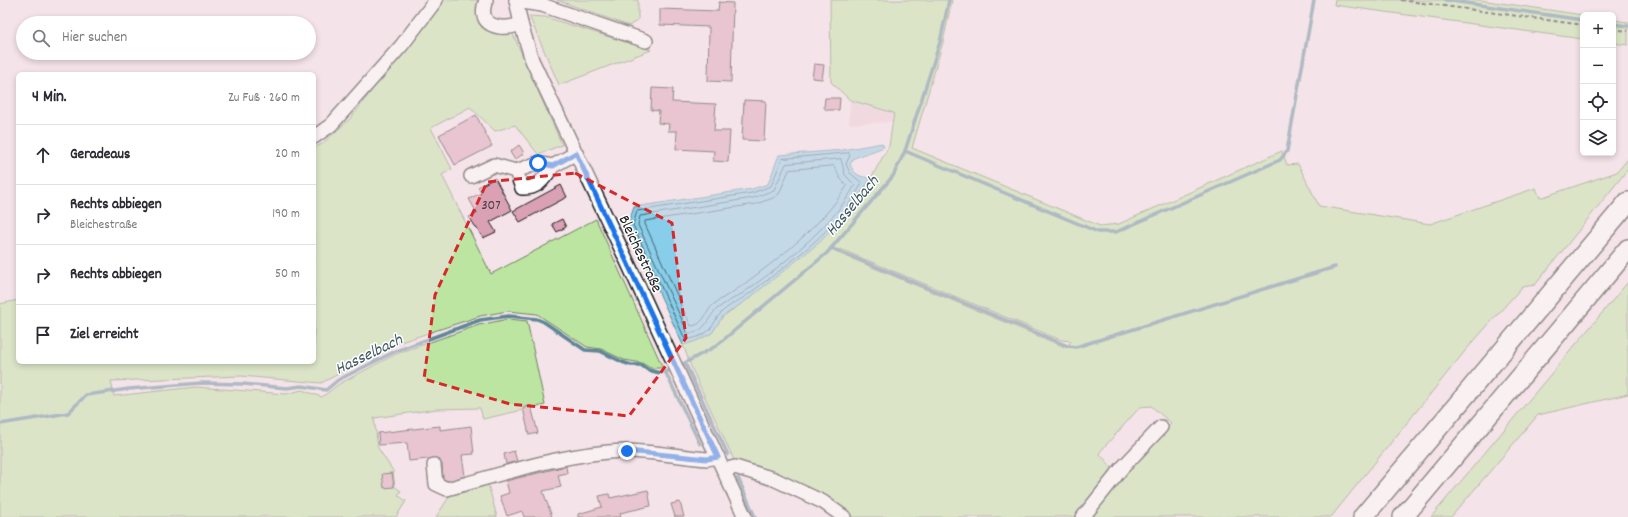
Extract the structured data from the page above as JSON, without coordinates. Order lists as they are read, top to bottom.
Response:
{
  "streets": {
    "street": ["Bleichestraße"]
  },
  "water": ["Hasselbach"],
  "house_numbers": ["307"],
  "page": {
    "map_buttons": ["+", "−"],
    "search": "Hier suchen",
    "heading": ["4 Min.", "Zu Fuß · 260 m"],
    "list": [
      ["Geradeaus", "20 m"],
      ["Rechts abbiegen", "Bleichestraße", "190 m"],
      ["Rechts abbiegen", "50 m"],
      "Ziel erreicht"
    ]
  }
}
